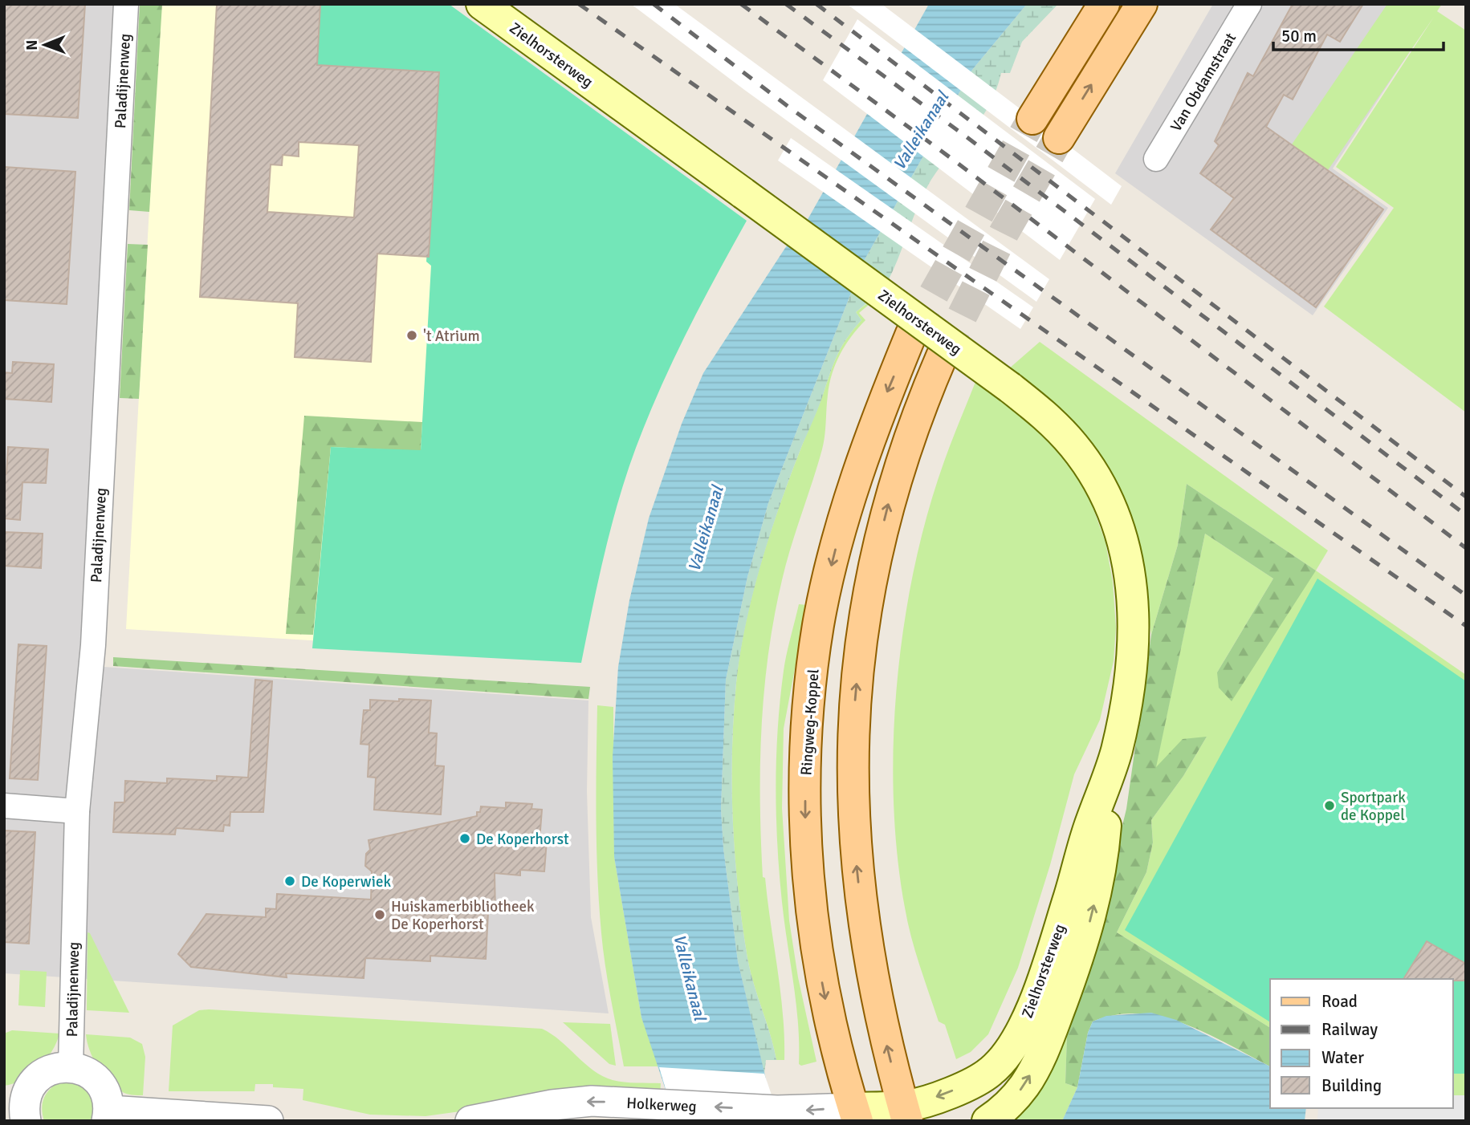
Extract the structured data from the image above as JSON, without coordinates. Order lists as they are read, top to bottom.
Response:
{
  "streets": {
    "main road": ["Zielhorsterweg", "Ringweg-Koppel"],
    "street": ["Paladijnenweg", "Van Obdamstraat", "Holkerweg"]
  },
  "crossings": [
    ["Zielhorsterweg", "Ringweg-Koppel"],
    ["Zielhorsterweg", "Holkerweg"],
    ["Ringweg-Koppel", "Holkerweg"]
  ],
  "one_way": ["Holkerweg"],
  "water": ["Valleikanaal"],
  "places": [
    "'t Atrium",
    "Sportpark de Koppel",
    "De Koperhorst",
    "De Koperwiek",
    "Huiskamerbibliotheek De Koperhorst"
  ],
  "legend": [
    "Road",
    "Railway",
    "Water",
    "Building"
  ],
  "scale_bar": "50 m",
  "north": "left"
}
